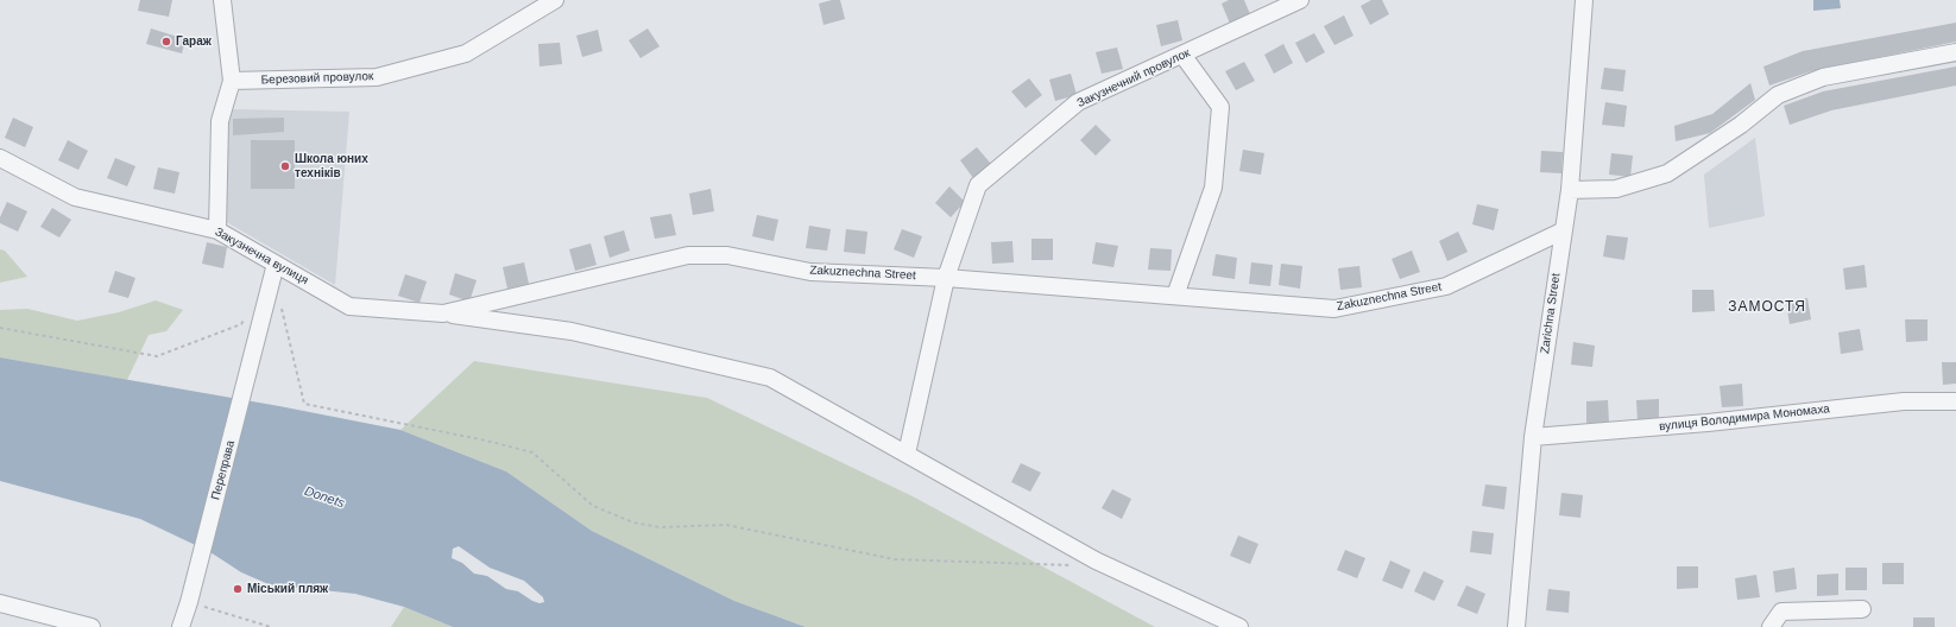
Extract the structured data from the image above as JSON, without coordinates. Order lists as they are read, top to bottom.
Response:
{
  "streets": {
    "street": [
      "Березовий провулок",
      "Закузнечний провулок",
      "Закузнечна вулиця",
      "Zakuznechna Street",
      "Zarichna Street",
      "вулиця Володимира Мономаха",
      "Переправа"
    ]
  },
  "crossings": [
    ["Закузнечний провулок", "Zakuznechna Street"],
    ["Закузнечна вулиця", "Zakuznechna Street"],
    ["Закузнечна вулиця", "Переправа"],
    ["Zakuznechna Street", "Zarichna Street"],
    ["Zarichna Street", "вулиця Володимира Мономаха"]
  ],
  "districts": ["ЗАМОСТЯ"],
  "water": ["Donets"],
  "places": ["Гараж", "Школа юних техніків", "Міський пляж"]
}
